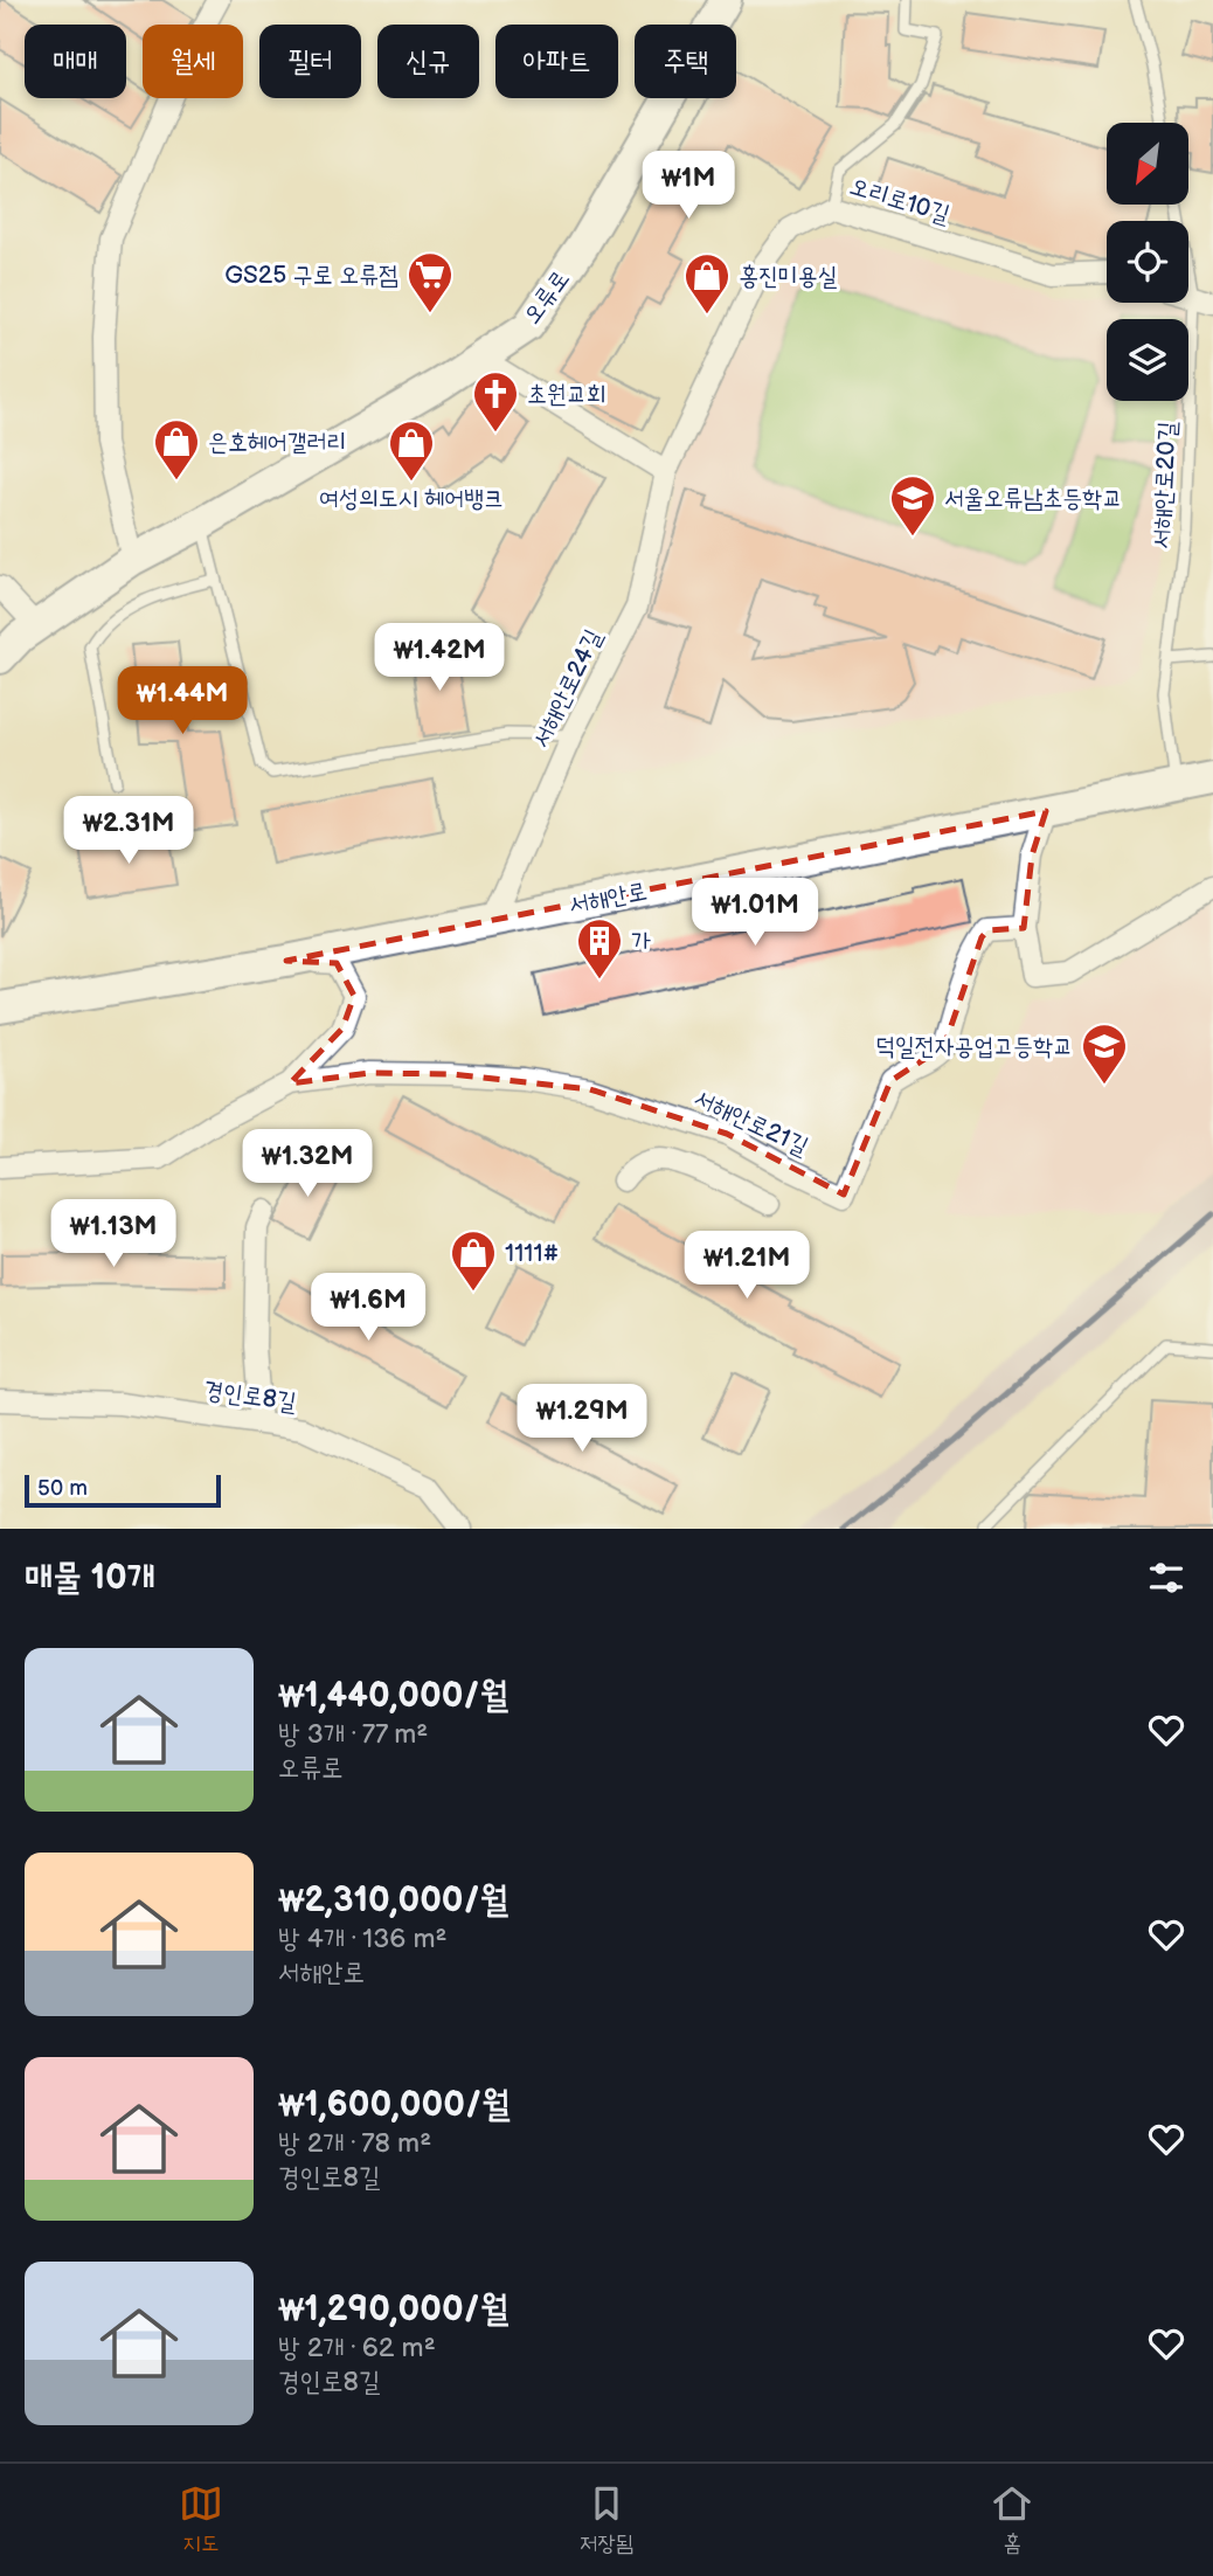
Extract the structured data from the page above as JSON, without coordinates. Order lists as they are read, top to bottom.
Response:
{
  "streets": {
    "main road": ["오류로", "서해안로"],
    "street": [
      "오리로10길",
      "서해안로24길",
      "서해안로21길",
      "경인로8길"
    ],
    "lane": ["서해안로20길"]
  },
  "crossings": [
    ["오리로10길", "서해안로24길"],
    ["서해안로20길", "서해안로"],
    ["서해안로24길", "서해안로"],
    ["서해안로", "서해안로21길"]
  ],
  "places": {
    "supermarket": ["GS25 구로 오류점"],
    "shop": [
      "홍진미용실",
      "은호헤어갤러리",
      "여성의도시 헤어뱅크",
      "1111#"
    ],
    "church": ["초원교회"],
    "school or university": ["서울오류남초등학교", "덕일전자공업고등학교"],
    "building": ["가"]
  },
  "scale_bar": "50 m",
  "north": "bottom left",
  "page": {
    "chip": [
      "매매",
      "월세",
      "필터",
      "신규",
      "아파트",
      "주택"
    ],
    "price": [
      "₩1M",
      "₩1.42M",
      "₩1.44M",
      "₩2.31M",
      "₩1.01M",
      "₩1.32M",
      "₩1.13M",
      "₩1.21M",
      "₩1.6M",
      "₩1.29M"
    ],
    "scale": "50 m",
    "heading": "매물 10개",
    "list": [
      {
        "name": "₩1,440,000/월",
        "note": "방 3개 · 77 m² · 오류로"
      },
      {
        "name": "₩2,310,000/월",
        "note": "방 4개 · 136 m² · 서해안로"
      },
      {
        "name": "₩1,600,000/월",
        "note": "방 2개 · 78 m² · 경인로8길"
      },
      {
        "name": "₩1,290,000/월",
        "note": "방 2개 · 62 m² · 경인로8길"
      }
    ],
    "tabs": ["지도", "저장됨", "홈"]
  }
}
